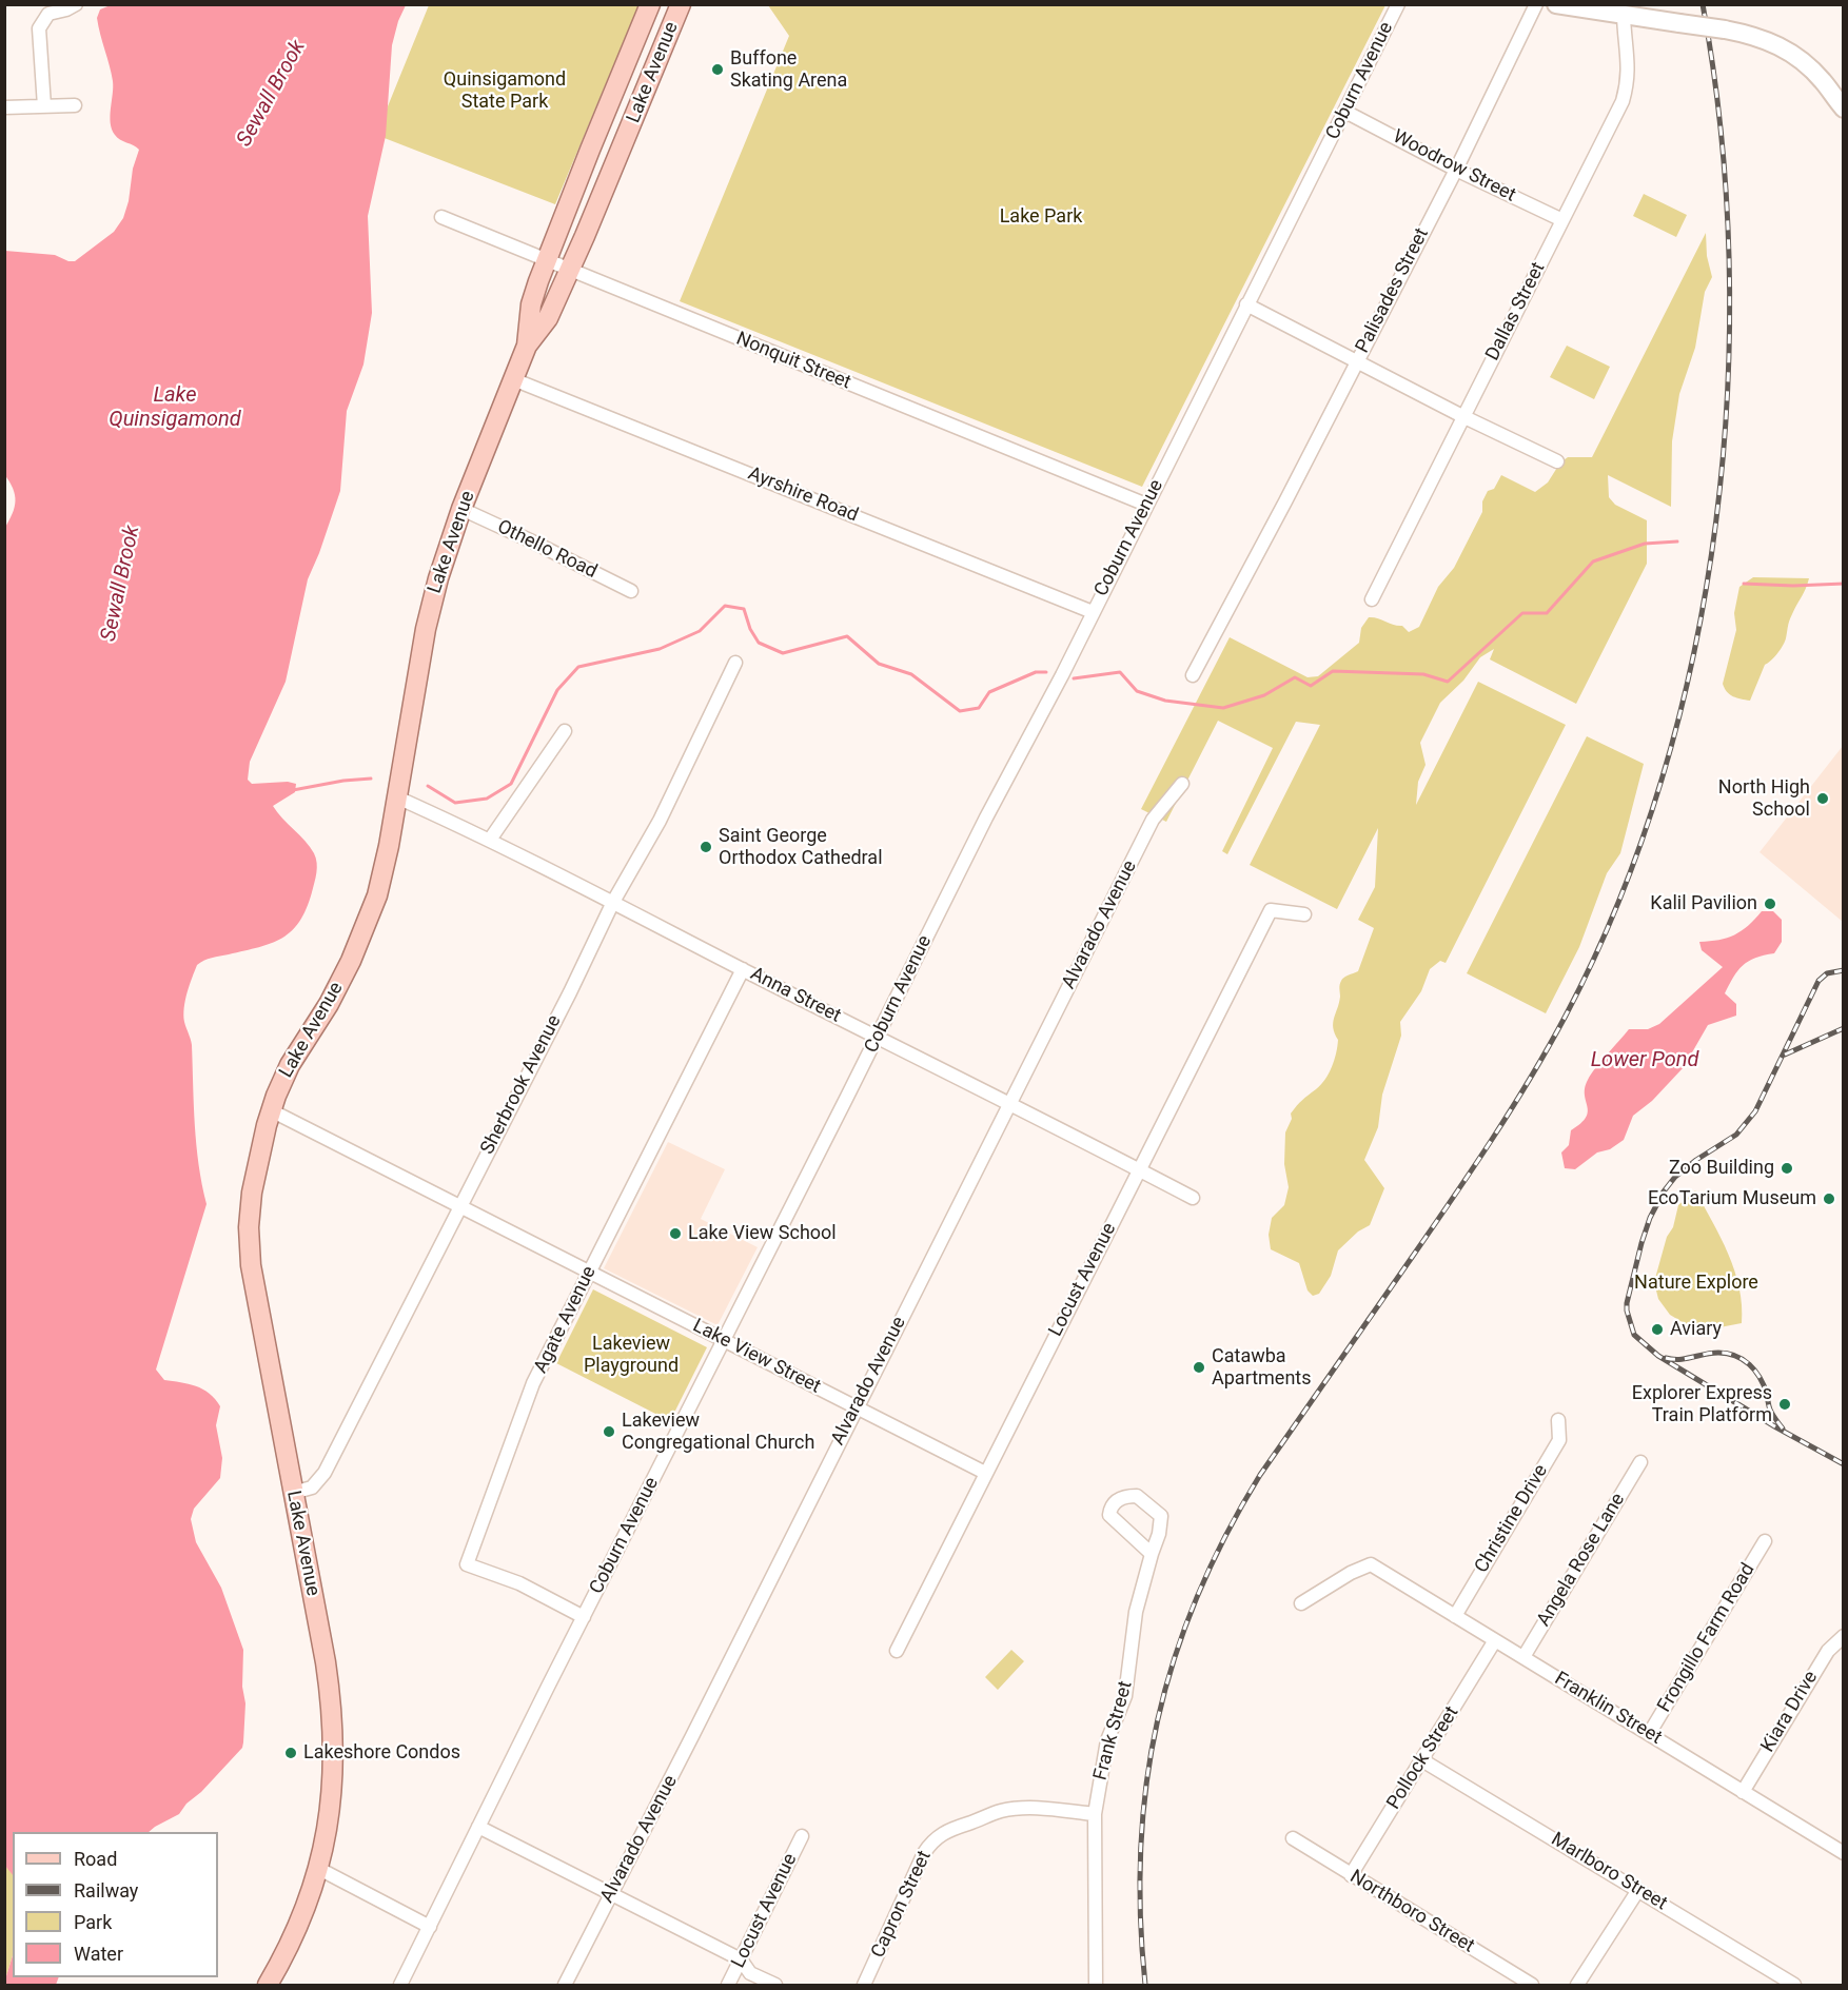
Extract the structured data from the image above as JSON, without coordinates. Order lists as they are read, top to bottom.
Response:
{
  "streets": {
    "main road": ["Lake Avenue"],
    "street": [
      "Coburn Avenue",
      "Woodrow Street",
      "Palisades Street",
      "Dallas Street",
      "Nonquit Street",
      "Ayrshire Road",
      "Othello Road",
      "Alvarado Avenue",
      "Anna Street",
      "Sherbrook Avenue",
      "Locust Avenue",
      "Agate Avenue",
      "Lake View Street",
      "Christine Drive",
      "Angela Rose Lane",
      "Frongillo Farm Road",
      "Franklin Street",
      "Kiara Drive",
      "Frank Street",
      "Pollock Street",
      "Marlboro Street",
      "Capron Street",
      "Northboro Street"
    ]
  },
  "crossings": [
    ["Lake Avenue", "Nonquit Street"],
    ["Lake Avenue", "Ayrshire Road"],
    ["Lake Avenue", "Othello Road"],
    ["Lake Avenue", "Anna Street"],
    ["Lake Avenue", "Sherbrook Avenue"],
    ["Coburn Avenue", "Woodrow Street"],
    ["Coburn Avenue", "Nonquit Street"],
    ["Coburn Avenue", "Ayrshire Road"],
    ["Coburn Avenue", "Anna Street"],
    ["Coburn Avenue", "Agate Avenue"],
    ["Coburn Avenue", "Lake View Street"],
    ["Woodrow Street", "Palisades Street"],
    ["Woodrow Street", "Dallas Street"],
    ["Alvarado Avenue", "Anna Street"],
    ["Alvarado Avenue", "Lake View Street"],
    ["Anna Street", "Sherbrook Avenue"],
    ["Anna Street", "Locust Avenue"],
    ["Anna Street", "Agate Avenue"],
    ["Sherbrook Avenue", "Lake View Street"],
    ["Locust Avenue", "Lake View Street"],
    ["Agate Avenue", "Lake View Street"],
    ["Christine Drive", "Franklin Street"],
    ["Angela Rose Lane", "Franklin Street"],
    ["Frongillo Farm Road", "Franklin Street"],
    ["Franklin Street", "Kiara Drive"],
    ["Franklin Street", "Pollock Street"],
    ["Frank Street", "Capron Street"],
    ["Pollock Street", "Marlboro Street"],
    ["Pollock Street", "Northboro Street"]
  ],
  "water": ["Sewall Brook", "Lake Quinsigamond", "Lower Pond"],
  "parks": [
    "Quinsigamond State Park",
    "Lake Park",
    "Nature Explore",
    "Lakeview Playground"
  ],
  "places": [
    "Buffone Skating Arena",
    "North High School",
    "Saint George Orthodox Cathedral",
    "Kalil Pavilion",
    "Zoo Building",
    "EcoTarium Museum",
    "Lake View School",
    "Aviary",
    "Catawba Apartments",
    "Explorer Express Train Platform",
    "Lakeview Congregational Church",
    "Lakeshore Condos"
  ],
  "legend": [
    "Road",
    "Railway",
    "Park",
    "Water"
  ]
}
